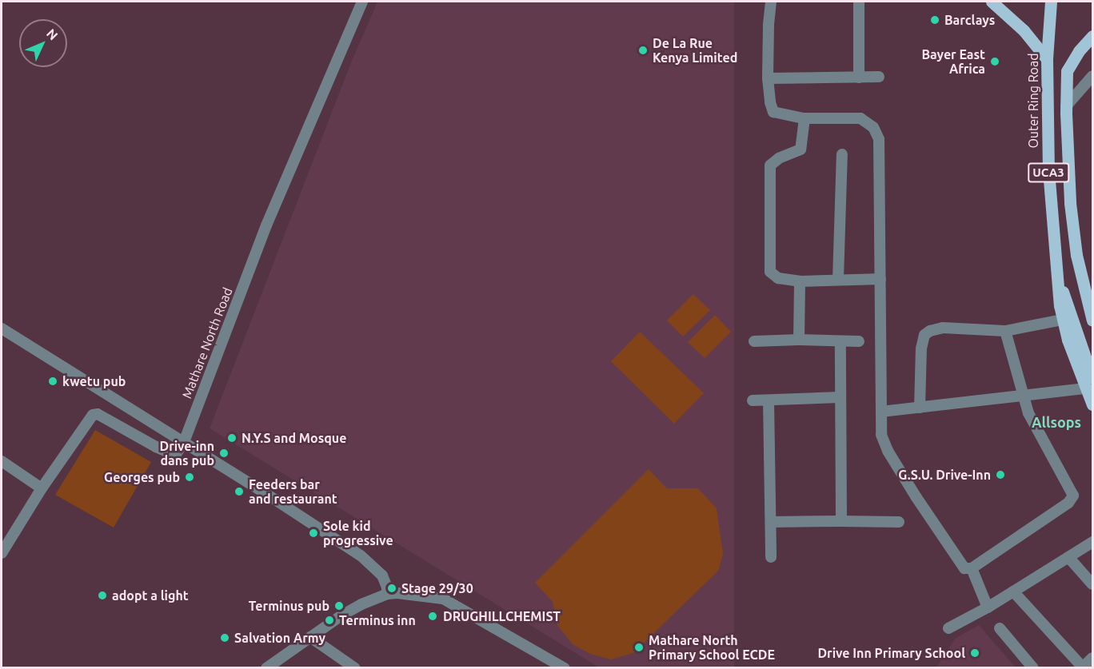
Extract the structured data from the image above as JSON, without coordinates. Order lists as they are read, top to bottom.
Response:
{
  "streets": {
    "main road": ["Outer Ring Road", "UCA3"],
    "street": ["Mathare North Road"]
  },
  "districts": ["Allsops"],
  "places": [
    "Barclays",
    "De La Rue Kenya Limited",
    "Bayer East Africa",
    "kwetu pub",
    "N.Y.S and Mosque",
    "Drive-inn dans pub",
    "G.S.U. Drive-Inn",
    "Georges pub",
    "Feeders bar and restaurant",
    "Sole kid progressive",
    "Stage 29/30",
    "adopt a light",
    "Terminus pub",
    "DRUGHILLCHEMIST",
    "Terminus inn",
    "Salvation Army",
    "Mathare North Primary School ECDE",
    "Drive Inn Primary School"
  ],
  "north": "top right"
}
